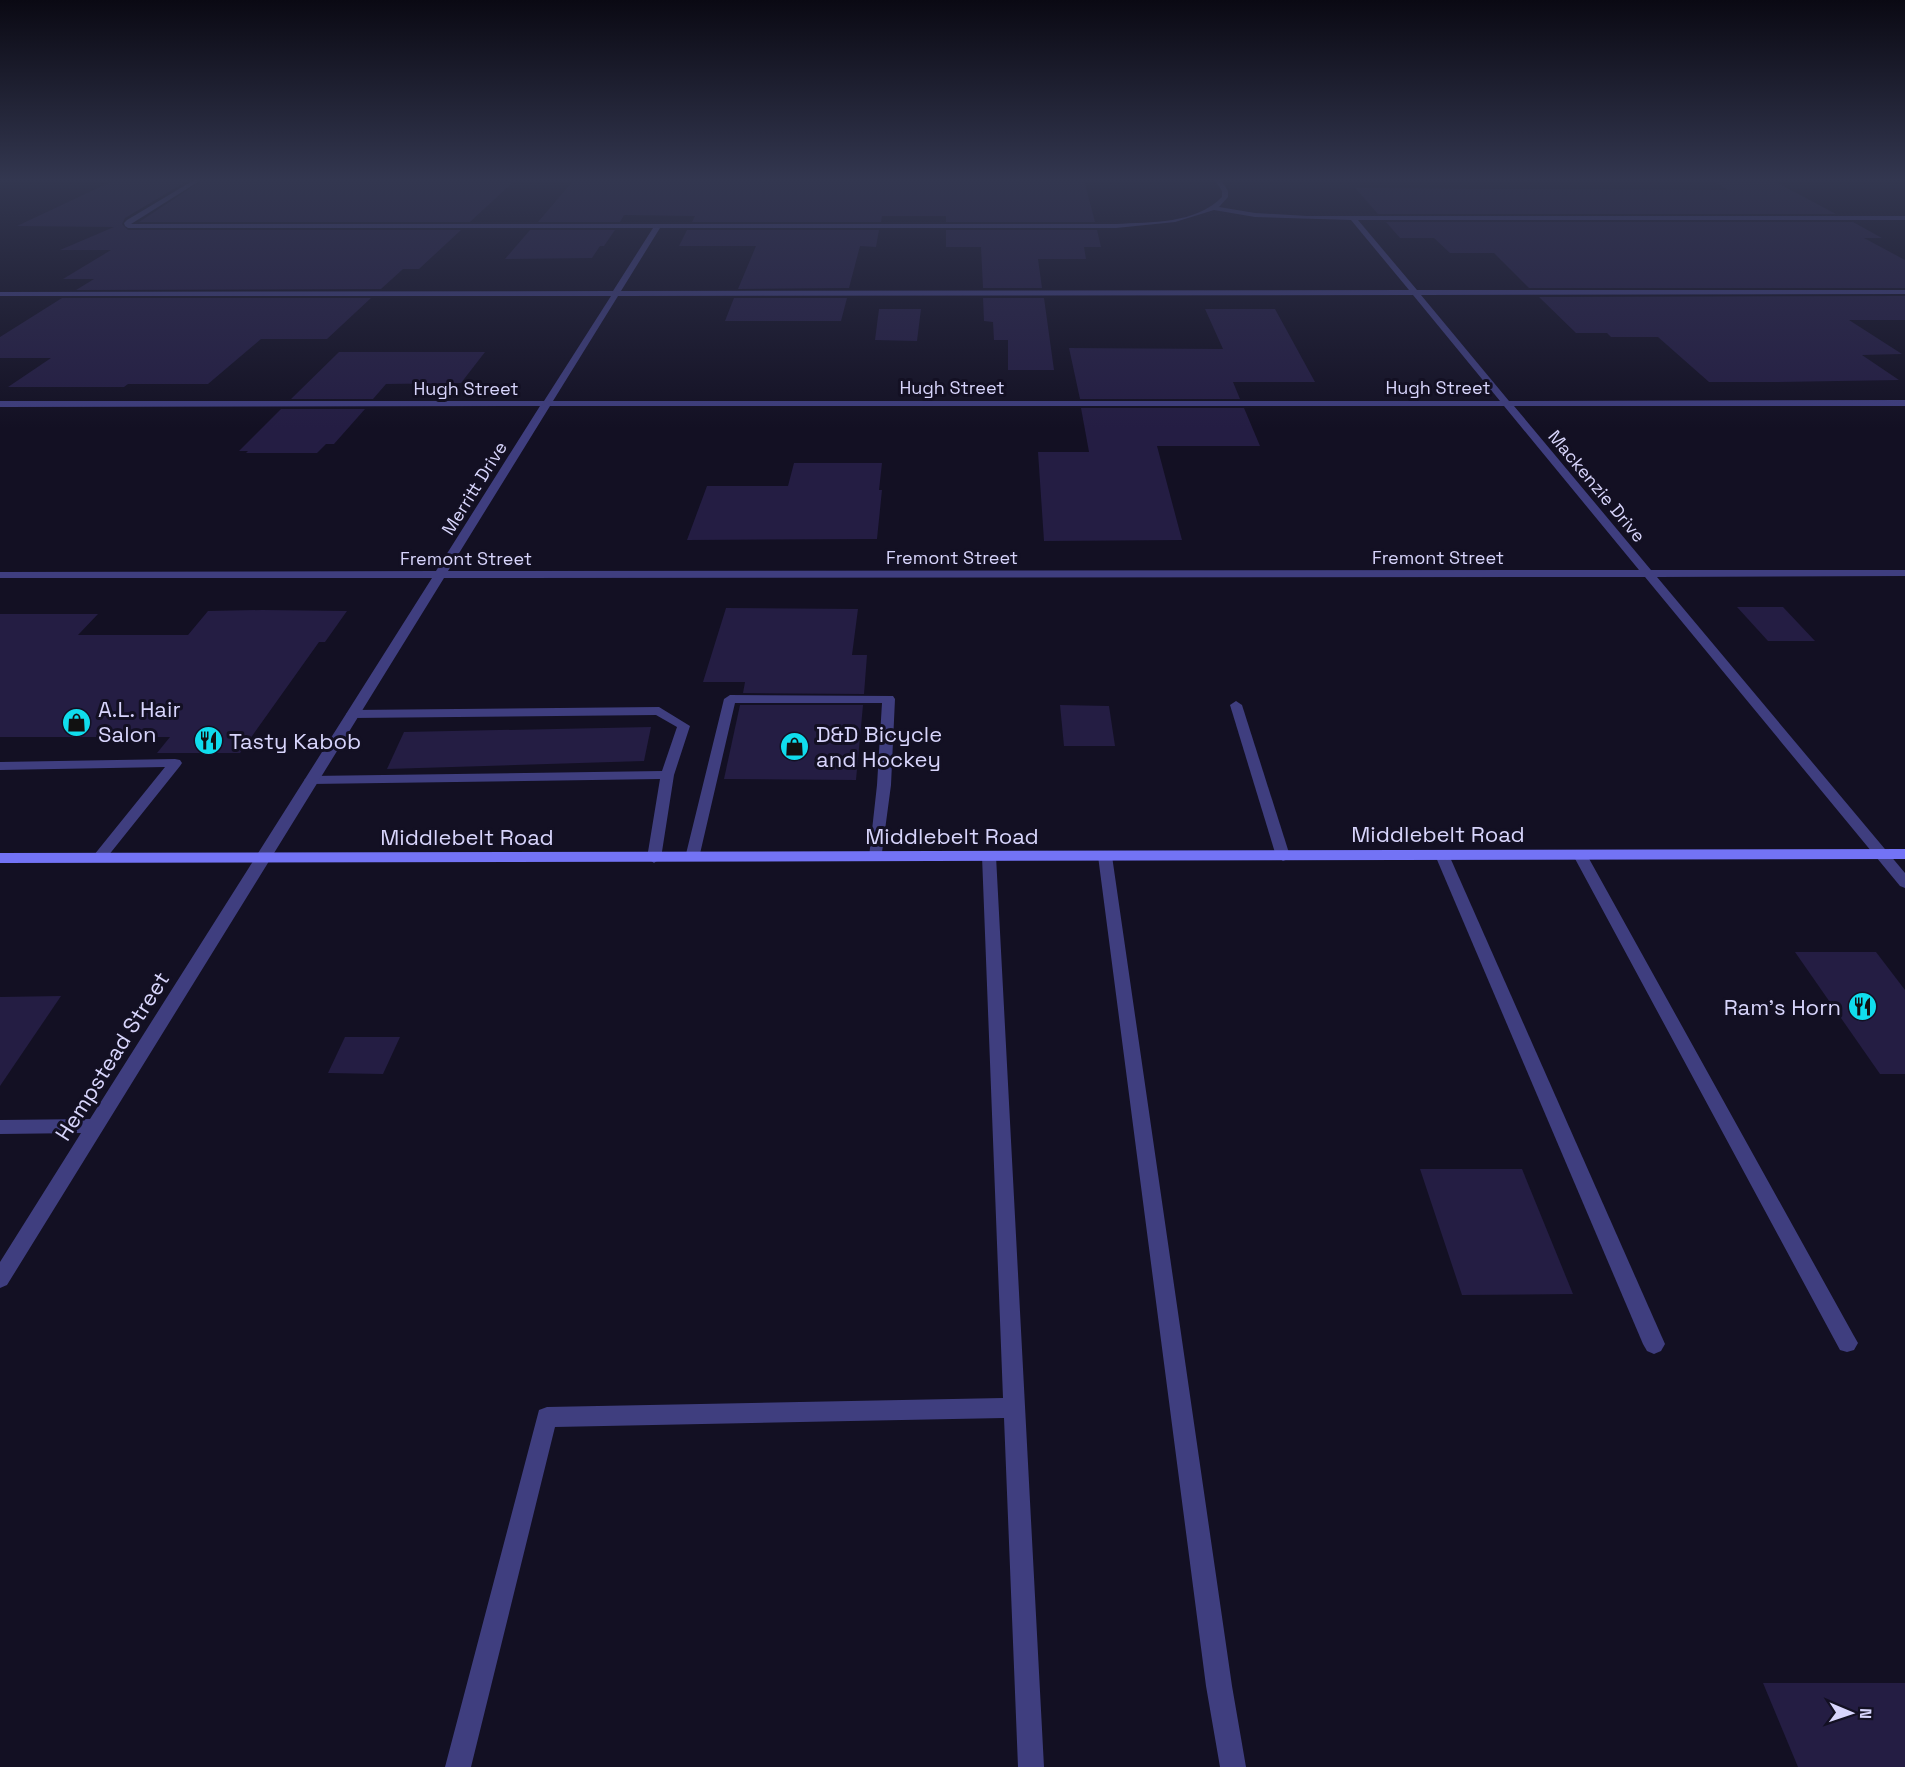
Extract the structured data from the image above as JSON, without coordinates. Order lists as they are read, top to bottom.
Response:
{
  "streets": {
    "main road": ["Middlebelt Road"],
    "street": [
      "Hugh Street",
      "Mackenzie Drive",
      "Merritt Drive",
      "Fremont Street",
      "Hempstead Street"
    ]
  },
  "crossings": [
    ["Hugh Street", "Mackenzie Drive"],
    ["Hugh Street", "Merritt Drive"],
    ["Mackenzie Drive", "Fremont Street"],
    ["Mackenzie Drive", "Middlebelt Road"],
    ["Merritt Drive", "Fremont Street"],
    ["Merritt Drive", "Middlebelt Road"],
    ["Merritt Drive", "Hempstead Street"],
    ["Middlebelt Road", "Hempstead Street"]
  ],
  "places": {
    "shop": ["A.L. Hair Salon", "D&D Bicycle and Hockey"],
    "restaurant": ["Tasty Kabob", "Ram's Horn"]
  },
  "north": "right"
}
